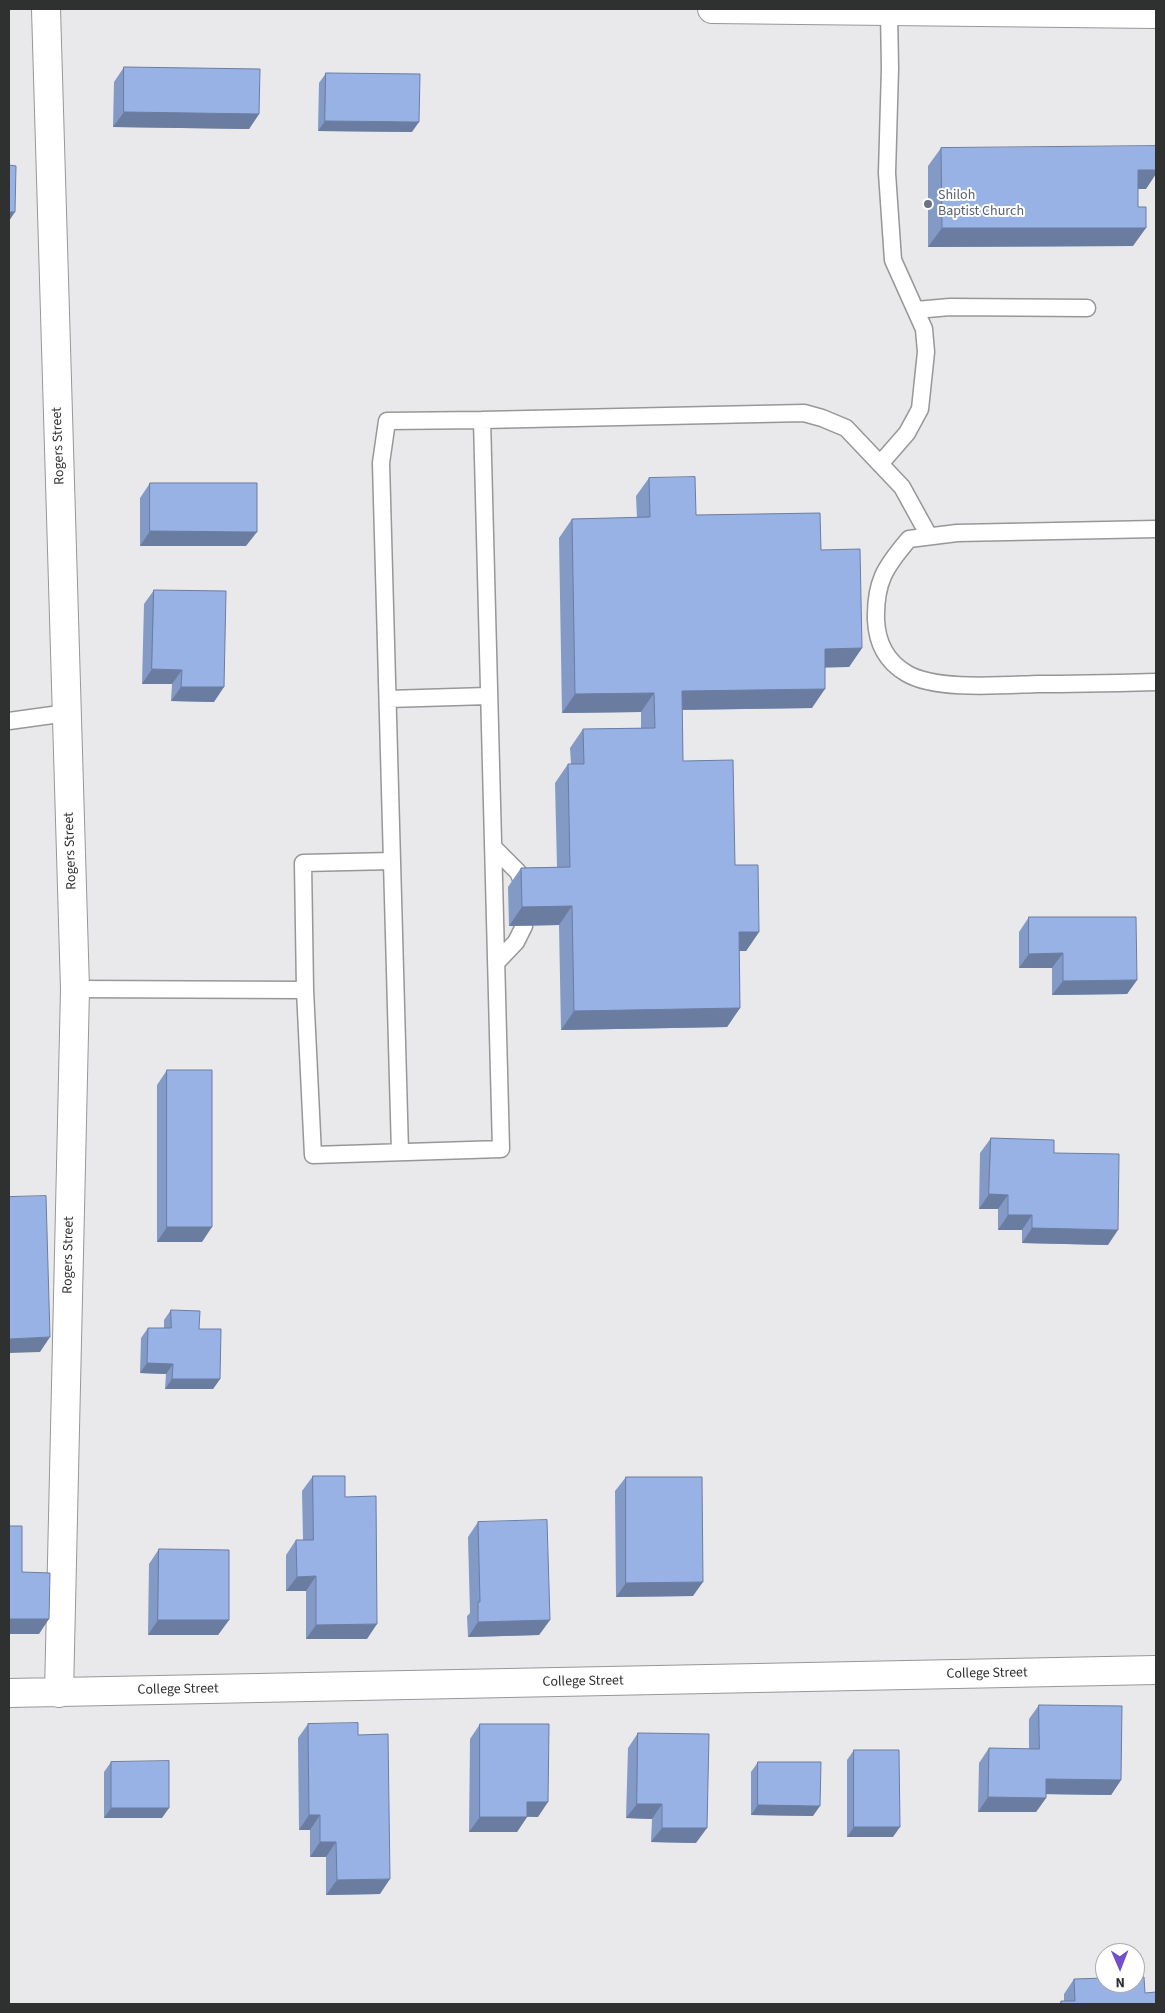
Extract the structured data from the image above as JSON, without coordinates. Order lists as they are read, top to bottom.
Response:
{
  "streets": {
    "street": ["Rogers Street", "College Street"]
  },
  "crossings": [
    ["Rogers Street", "College Street"]
  ],
  "places": ["Shiloh Baptist Church"],
  "north": "bottom"
}
